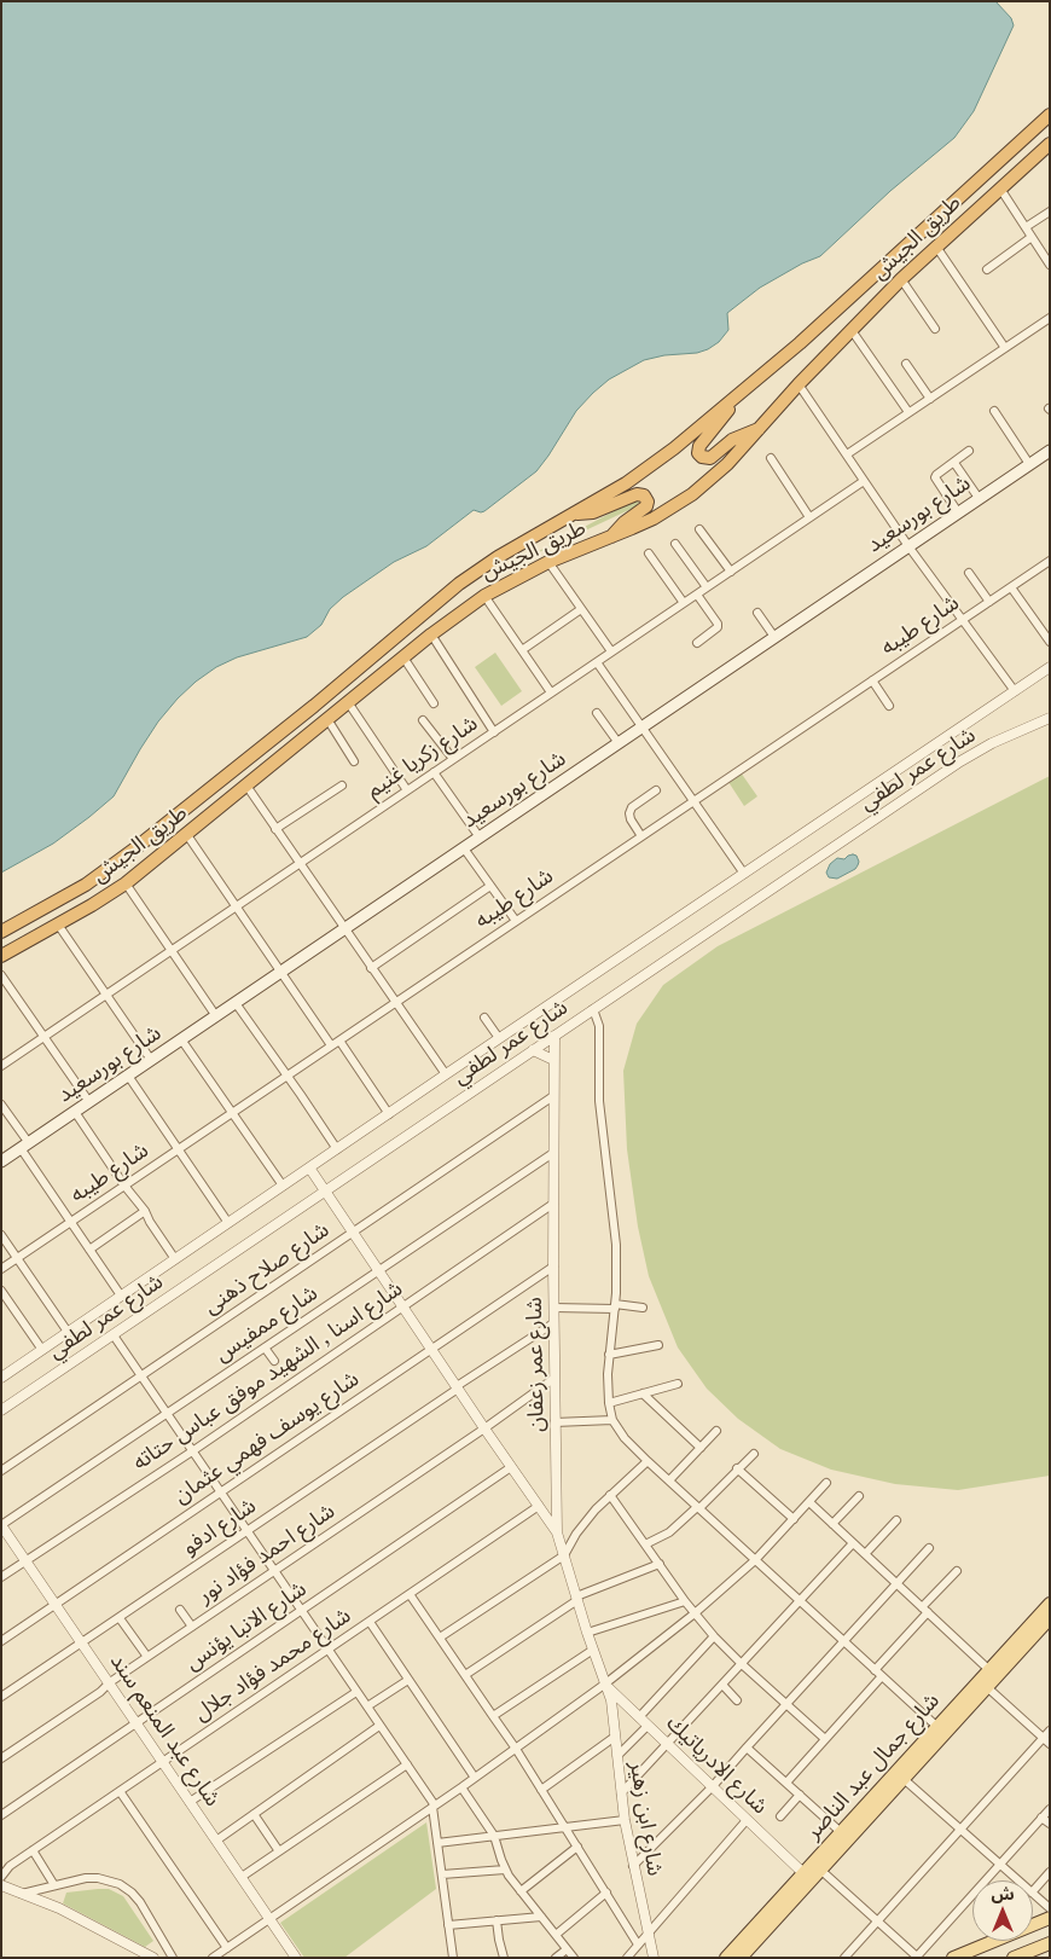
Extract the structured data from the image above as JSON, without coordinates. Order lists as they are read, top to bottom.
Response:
{
  "streets": {
    "highway": ["طريق الجيش"],
    "main road": ["شارع بورسعيد", "شارع جمال عبد الناصر"],
    "street": [
      "شارع طيبه",
      "شارع زكريا غنيم",
      "شارع عمر لطفي",
      "شارع صلاح ذهنى",
      "شارع ممفيس",
      "شارع عمر زعفان",
      "شارع اسنا , الشهيد موفق عباس حتاته",
      "شارع يوسف فهمي عثمان",
      "شارع ادفو",
      "شارع احمد فؤاد نور",
      "شارع الانبا يؤنس",
      "شارع محمد فؤاد جلال",
      "شارع عبد المنعم سند",
      "شارع الادرياتيك",
      "شارع ابن زهير"
    ]
  },
  "crossings": [
    ["شارع عمر لطفي", "شارع عمر زعفان"],
    ["شارع صلاح ذهنى", "شارع عمر زعفان"],
    ["شارع ممفيس", "شارع عمر زعفان"],
    ["شارع ممفيس", "شارع عبد المنعم سند"],
    ["شارع عمر زعفان", "شارع اسنا , الشهيد موفق عباس حتاته"],
    ["شارع عمر زعفان", "شارع يوسف فهمي عثمان"],
    ["شارع عمر زعفان", "شارع ادفو"],
    ["شارع عمر زعفان", "شارع احمد فؤاد نور"],
    ["شارع عمر زعفان", "شارع الادرياتيك"],
    ["شارع عمر زعفان", "شارع ابن زهير"],
    ["شارع اسنا , الشهيد موفق عباس حتاته", "شارع عبد المنعم سند"],
    ["شارع يوسف فهمي عثمان", "شارع عبد المنعم سند"],
    ["شارع ادفو", "شارع عبد المنعم سند"],
    ["شارع احمد فؤاد نور", "شارع عبد المنعم سند"],
    ["شارع الانبا يؤنس", "شارع عبد المنعم سند"],
    ["شارع محمد فؤاد جلال", "شارع عبد المنعم سند"],
    ["شارع الادرياتيك", "شارع جمال عبد الناصر"],
    ["شارع الادرياتيك", "شارع ابن زهير"]
  ],
  "north": "top"
}
